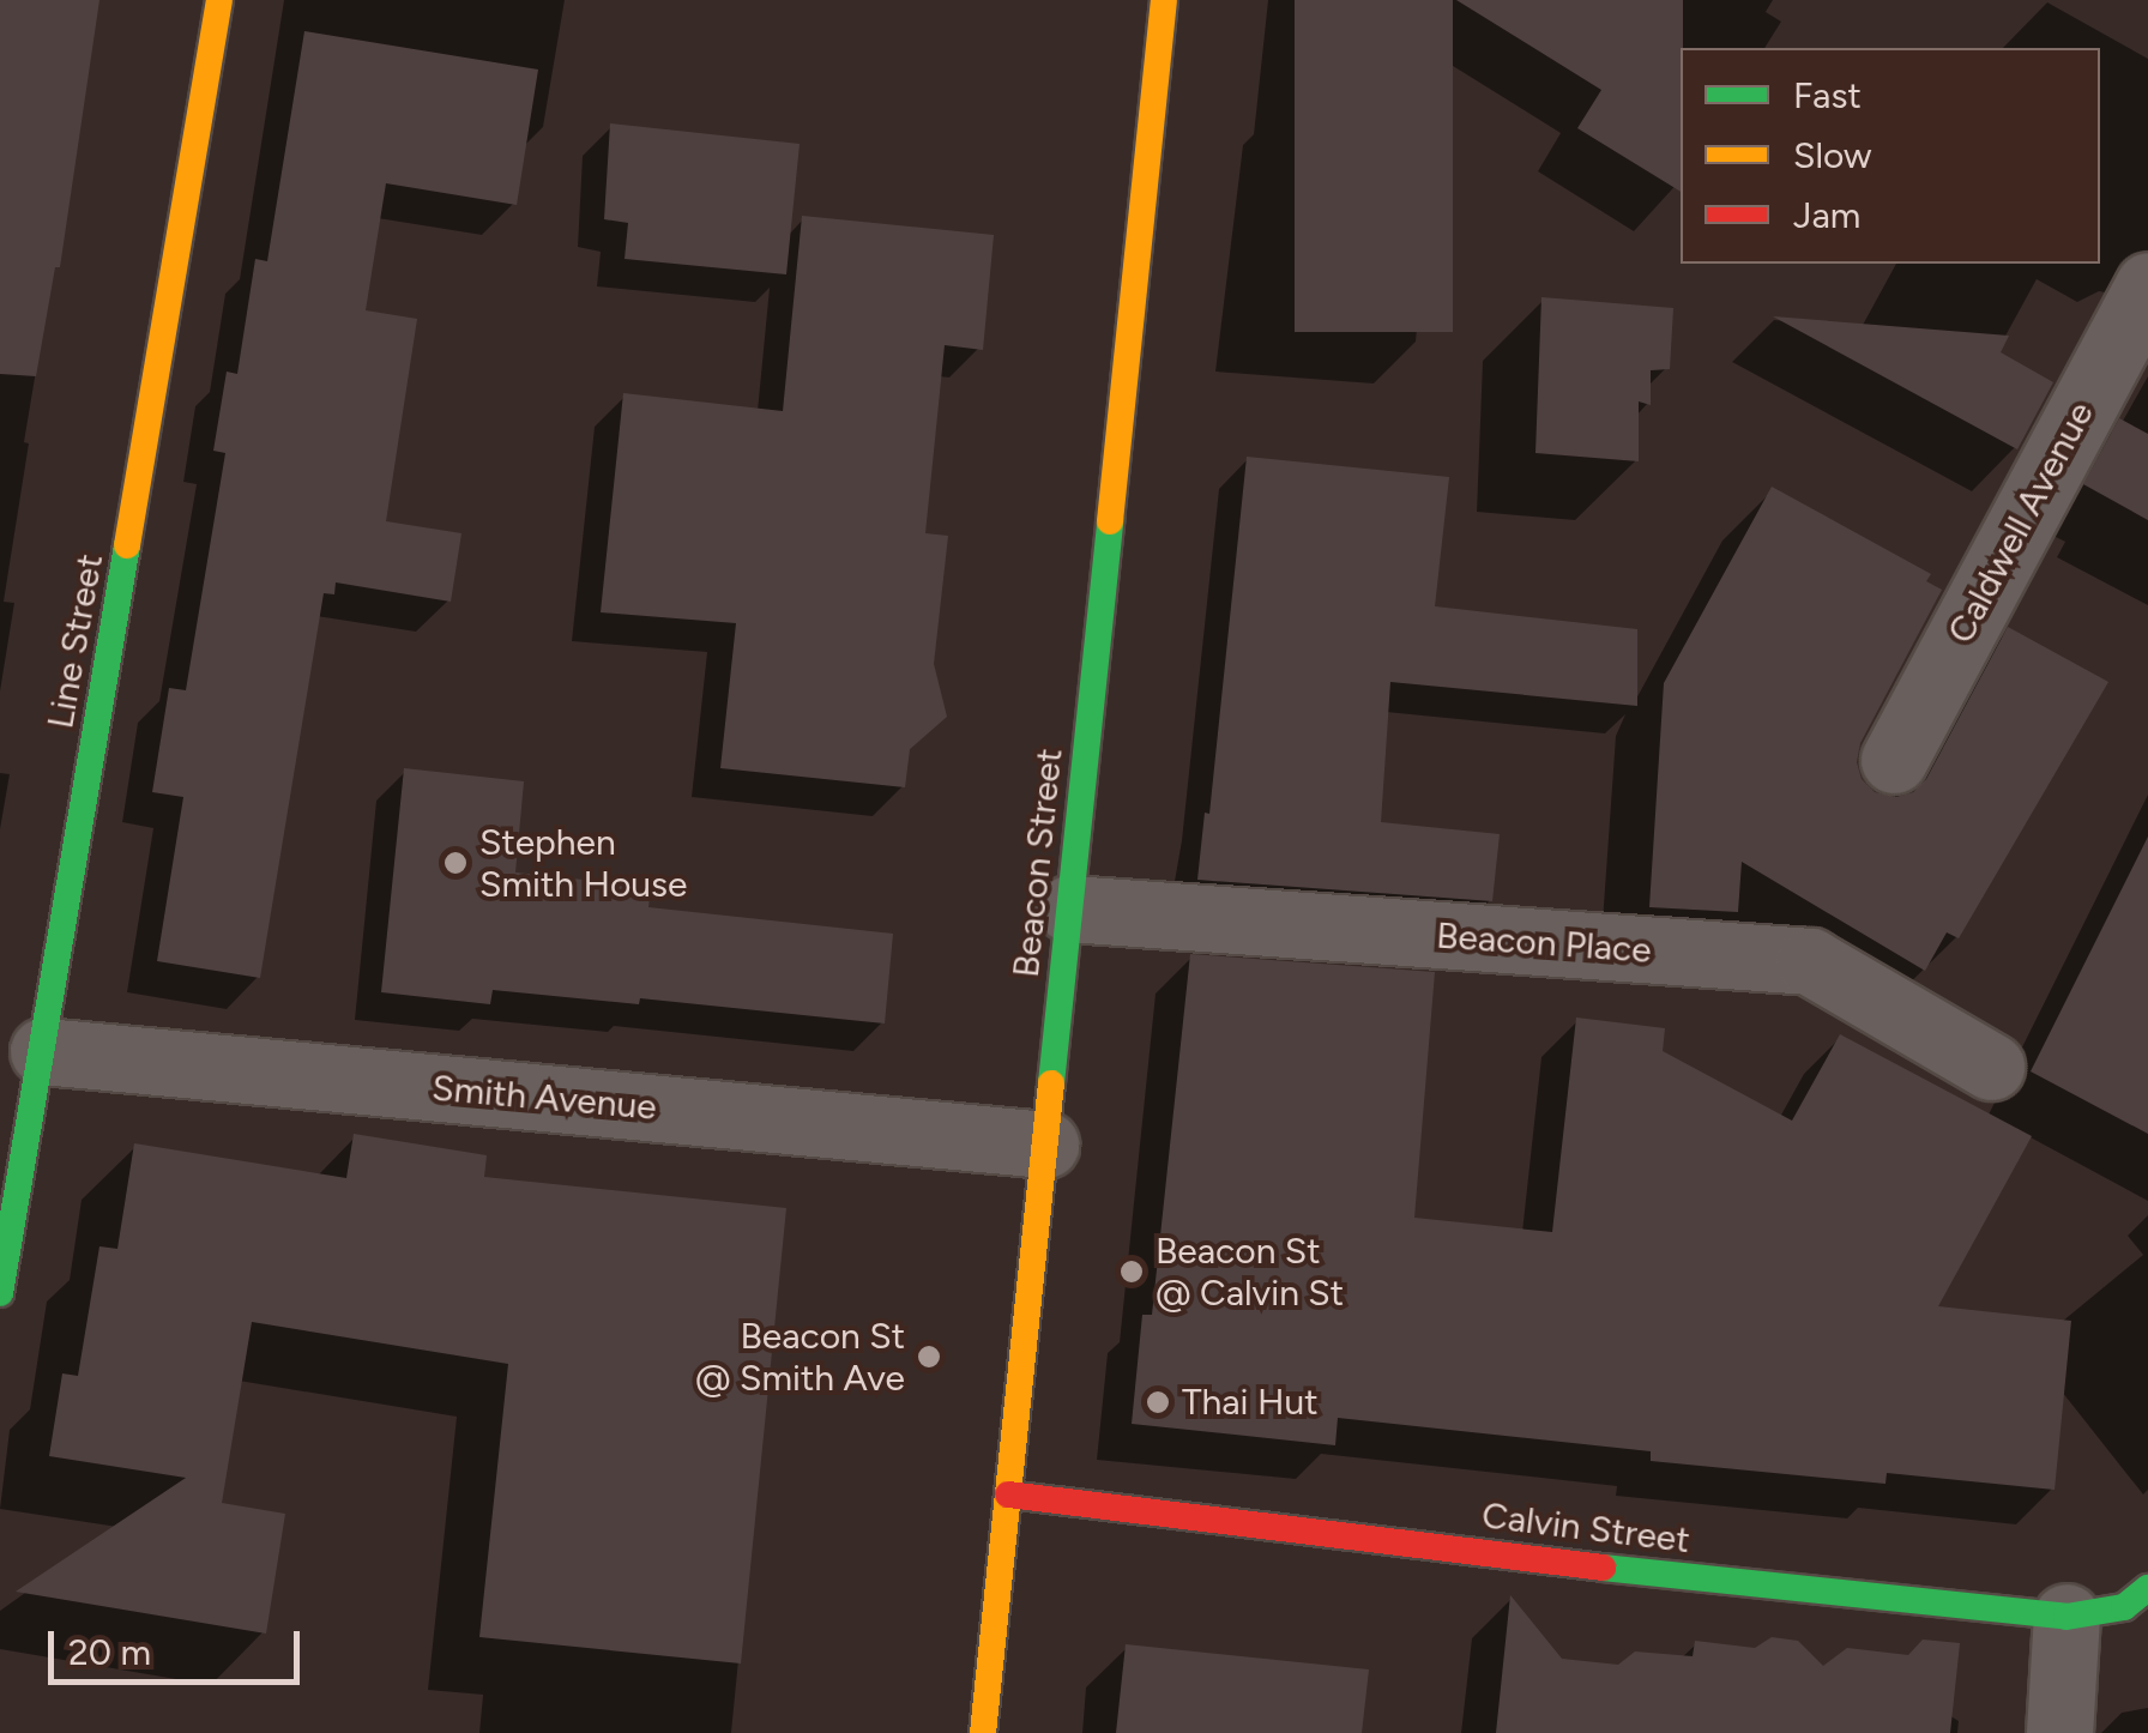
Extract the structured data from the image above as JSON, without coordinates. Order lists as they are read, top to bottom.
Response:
{
  "streets": {
    "street": [
      "Caldwell Avenue",
      "Line Street",
      "Beacon Street",
      "Beacon Place",
      "Smith Avenue",
      "Calvin Street"
    ]
  },
  "crossings": [
    ["Line Street", "Smith Avenue"],
    ["Beacon Street", "Beacon Place"],
    ["Beacon Street", "Smith Avenue"],
    ["Beacon Street", "Calvin Street"]
  ],
  "places": [
    "Stephen Smith House",
    "Beacon St @ Calvin St",
    "Beacon St @ Smith Ave",
    "Thai Hut"
  ],
  "legend": ["Fast", "Slow", "Jam"],
  "scale_bar": "20 m"
}
